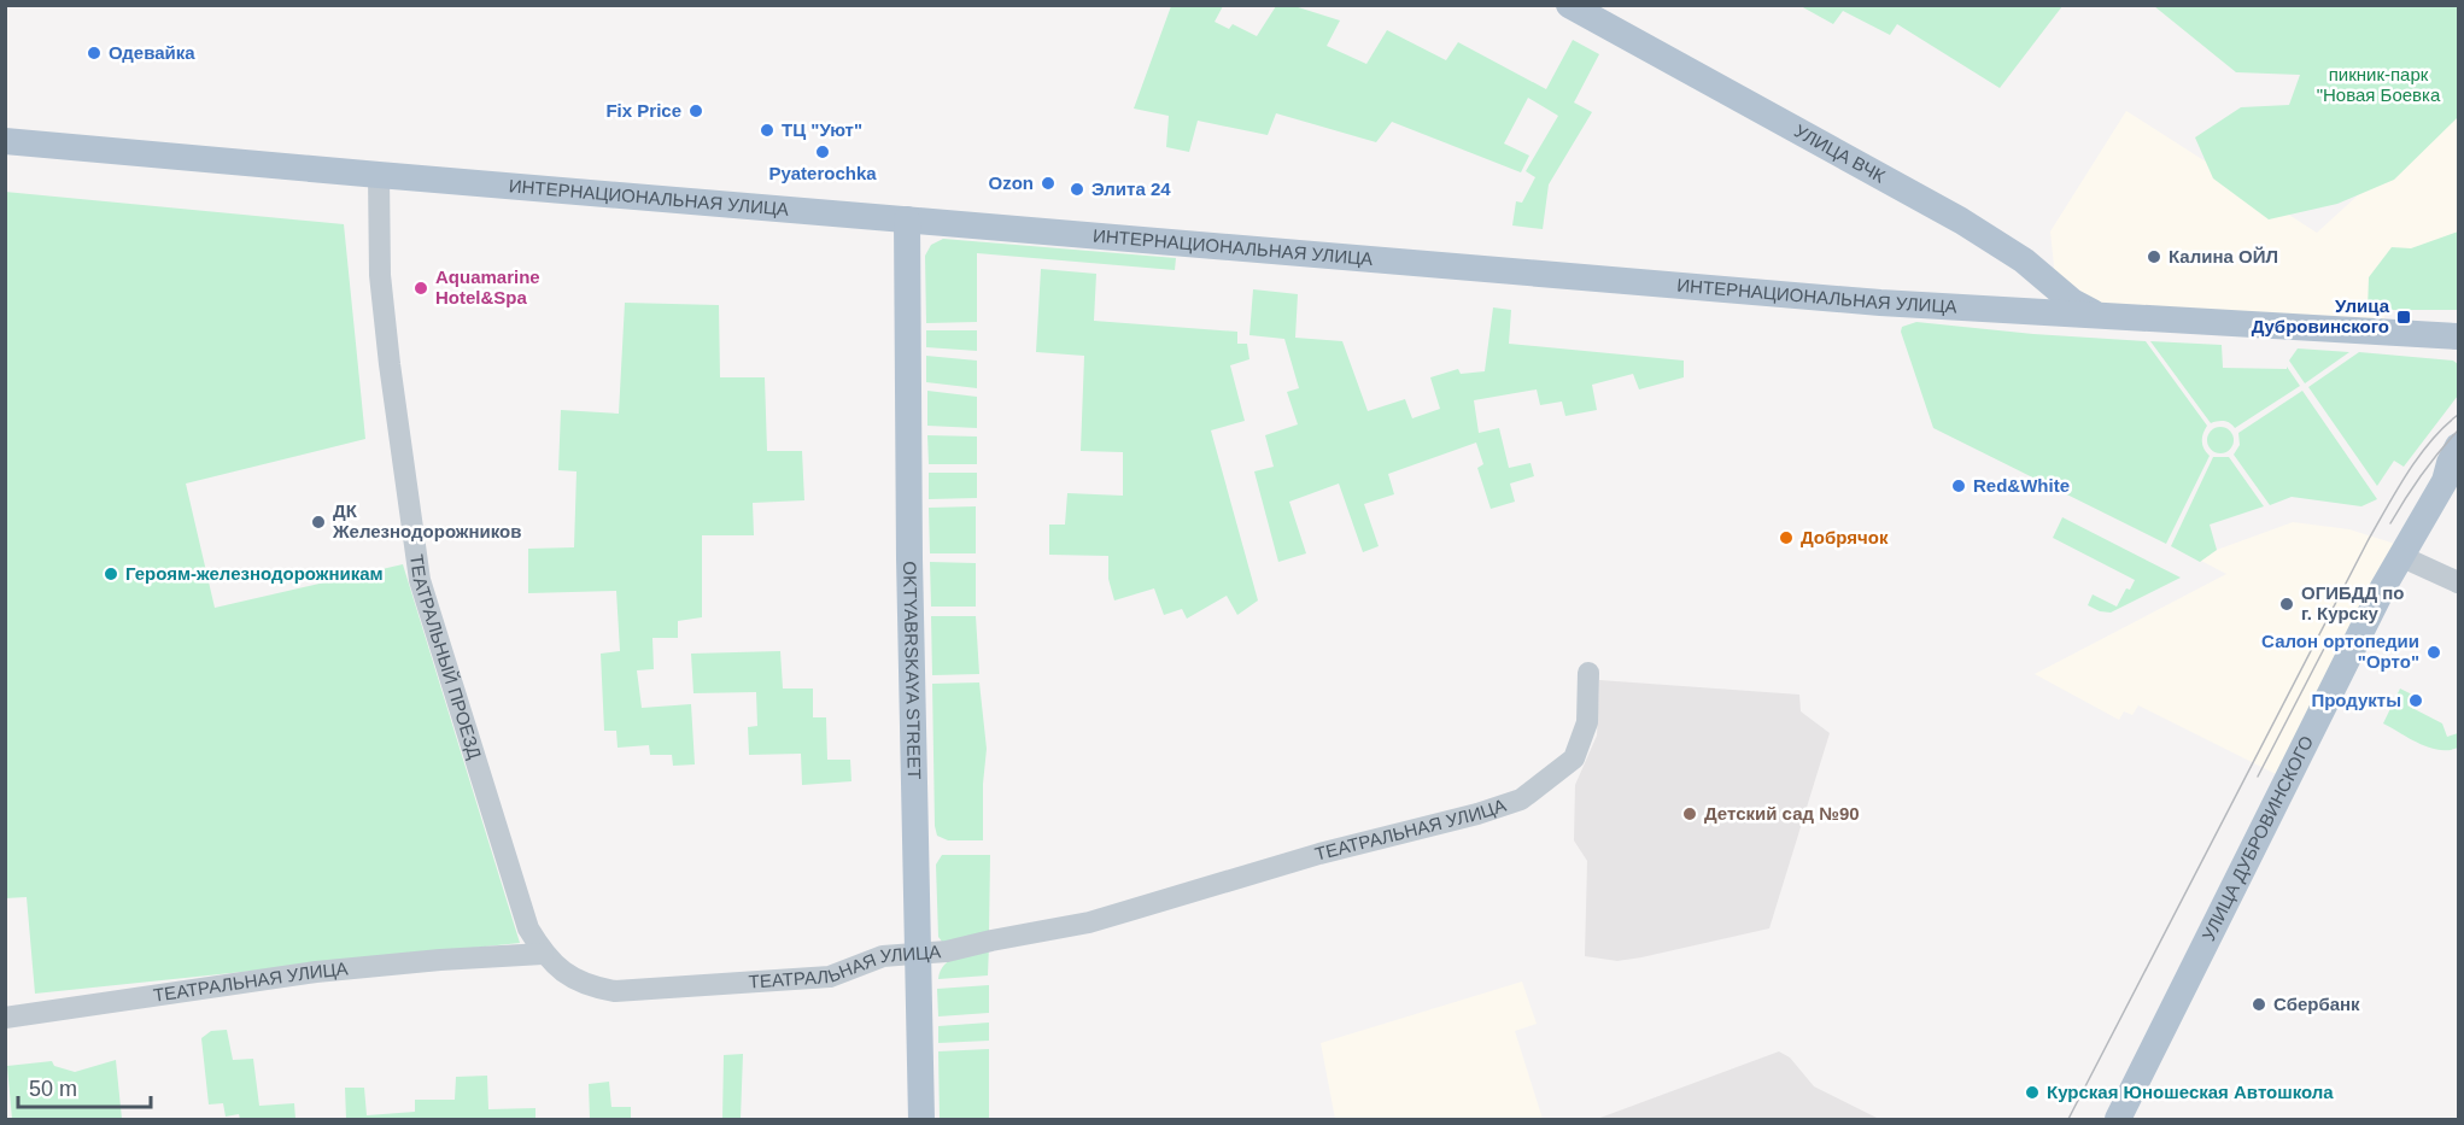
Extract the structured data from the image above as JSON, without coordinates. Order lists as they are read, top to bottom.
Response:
{
  "streets": {
    "main road": [
      "УЛИЦА ВЧК",
      "ИНТЕРНАЦИОНАЛЬНАЯ УЛИЦА",
      "OKTYABRSKAYA STREET",
      "УЛИЦА ДУБРОВИНСКОГО"
    ],
    "street": ["ТЕАТРАЛЬНЫЙ ПРОЕЗД", "ТЕАТРАЛЬНАЯ УЛИЦА"]
  },
  "crossings": [
    ["УЛИЦА ВЧК", "ИНТЕРНАЦИОНАЛЬНАЯ УЛИЦА"],
    ["ИНТЕРНАЦИОНАЛЬНАЯ УЛИЦА", "ТЕАТРАЛЬНЫЙ ПРОЕЗД"],
    ["ИНТЕРНАЦИОНАЛЬНАЯ УЛИЦА", "OKTYABRSKAYA STREET"],
    ["ТЕАТРАЛЬНЫЙ ПРОЕЗД", "ТЕАТРАЛЬНАЯ УЛИЦА"],
    ["OKTYABRSKAYA STREET", "ТЕАТРАЛЬНАЯ УЛИЦА"]
  ],
  "parks": ["пикник-парк \"Новая Боевка"],
  "places": {
    "other": [
      "Одевайка",
      "Fix Price",
      "ТЦ \"Уют\"",
      "Pyaterochka",
      "Ozon",
      "Элита 24",
      "Калина ОЙЛ",
      "Aquamarine Hotel&Spa",
      "Red&White",
      "ДК Железнодорожников",
      "Добрячок",
      "Героям-железнодорожникам",
      "ОГИБДД по г. Курску",
      "Салон ортопедии \"Орто\"",
      "Продукты",
      "Детский сад №90",
      "Сбербанк",
      "Курская Юношеская Автошкола"
    ],
    "transit": ["Улица Дубровинского"]
  },
  "scale_bar": "50 m"
}
